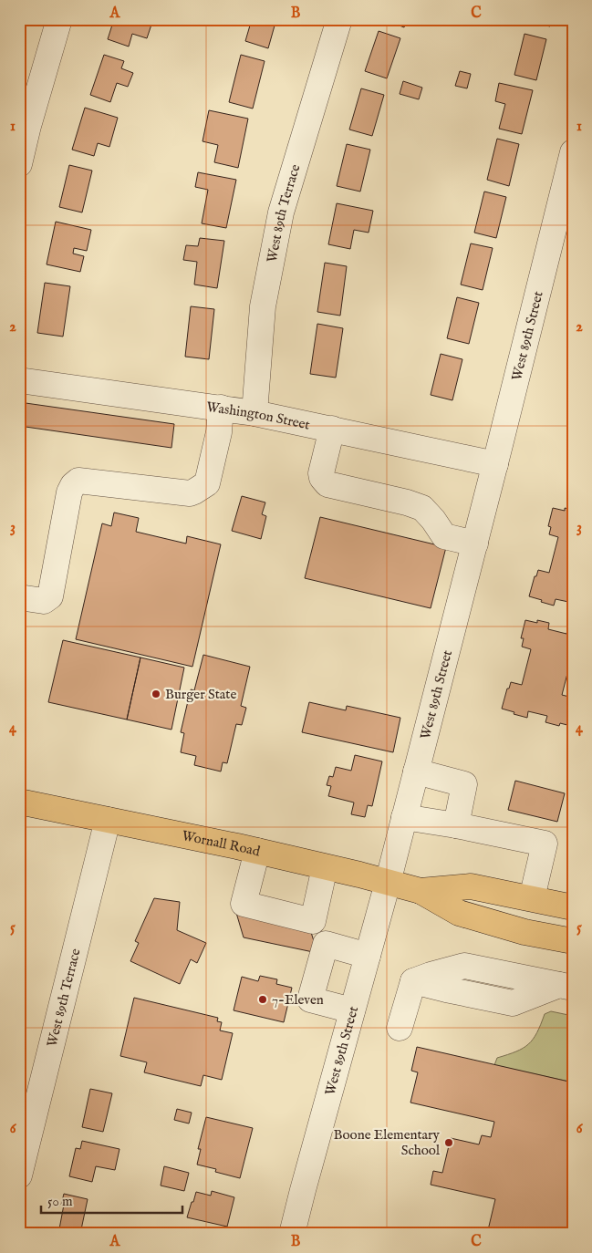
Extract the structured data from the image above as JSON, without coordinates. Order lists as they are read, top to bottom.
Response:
{
  "streets": {
    "main road": ["Wornall Road"],
    "street": ["West 89th Terrace", "West 89th Street", "Washington Street"]
  },
  "crossings": [
    ["West 89th Terrace", "Washington Street"],
    ["West 89th Terrace", "Wornall Road"],
    ["West 89th Street", "Washington Street"],
    ["West 89th Street", "Wornall Road"]
  ],
  "places": ["Burger State", "7-Eleven", "Boone Elementary School"],
  "scale_bar": "50 m",
  "grid": {
    "columns": ["A", "B", "C"],
    "rows": [
      "1",
      "2",
      "3",
      "4",
      "5",
      "6"
    ]
  }
}
